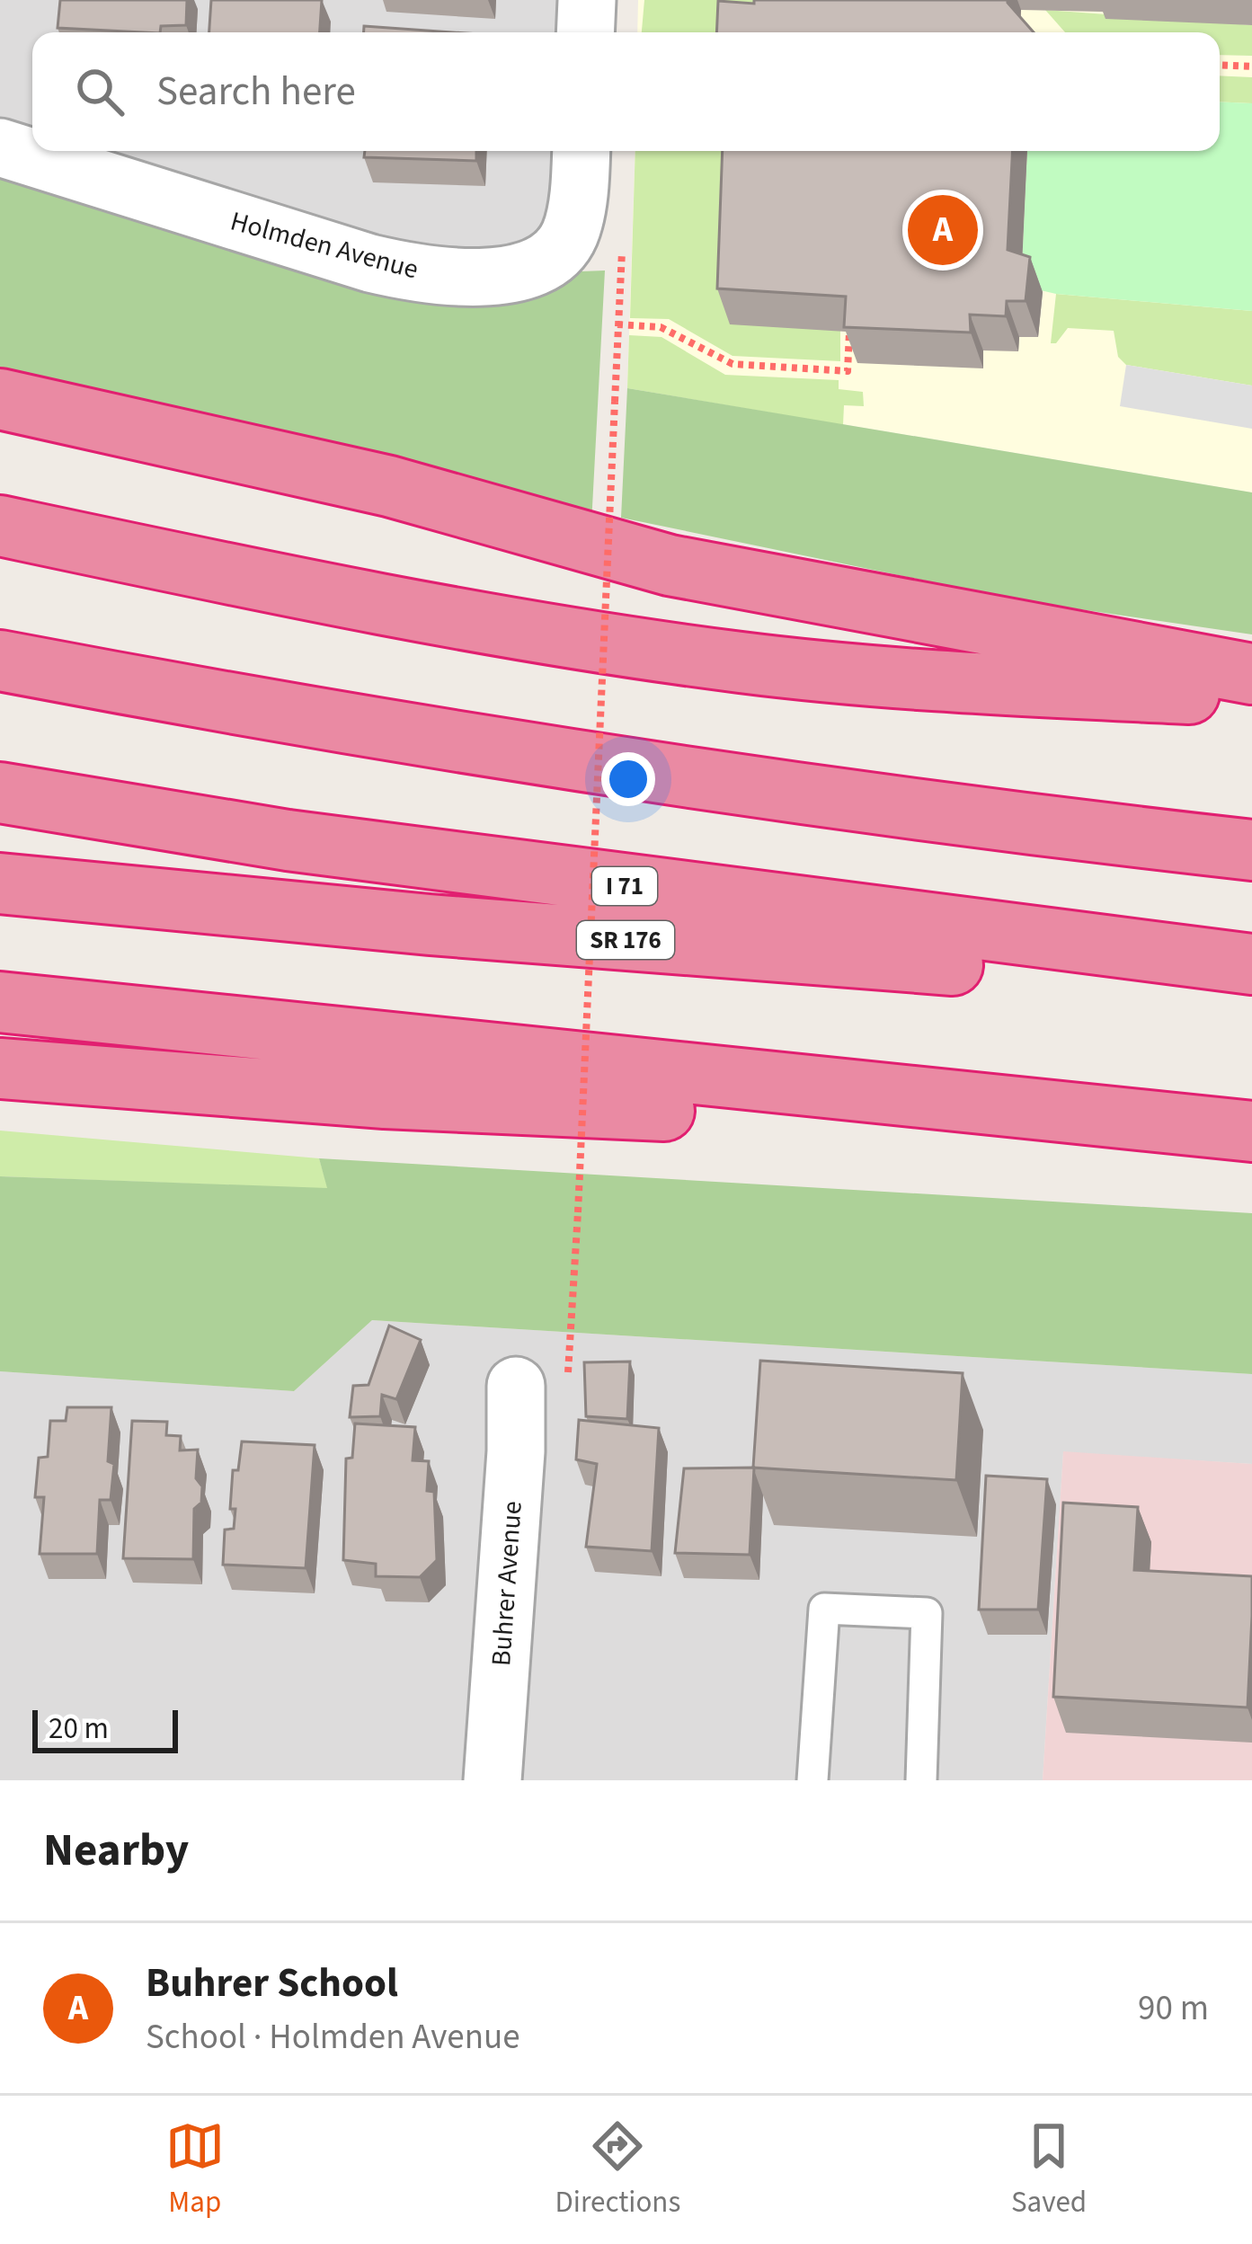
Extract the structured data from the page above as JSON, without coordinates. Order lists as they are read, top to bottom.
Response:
{
  "streets": {
    "highway": ["I 71", "SR 176"],
    "street": ["Holmden Avenue", "Buhrer Avenue"]
  },
  "scale_bar": "20 m",
  "page": {
    "search": "Search here",
    "pins": "A",
    "scale": "20 m",
    "heading": "Nearby",
    "list": [
      {
        "mark": "A",
        "name": "Buhrer School",
        "note": "School · Holmden Avenue",
        "value": "90 m"
      }
    ],
    "nav": ["Map", "Directions", "Saved"]
  }
}
